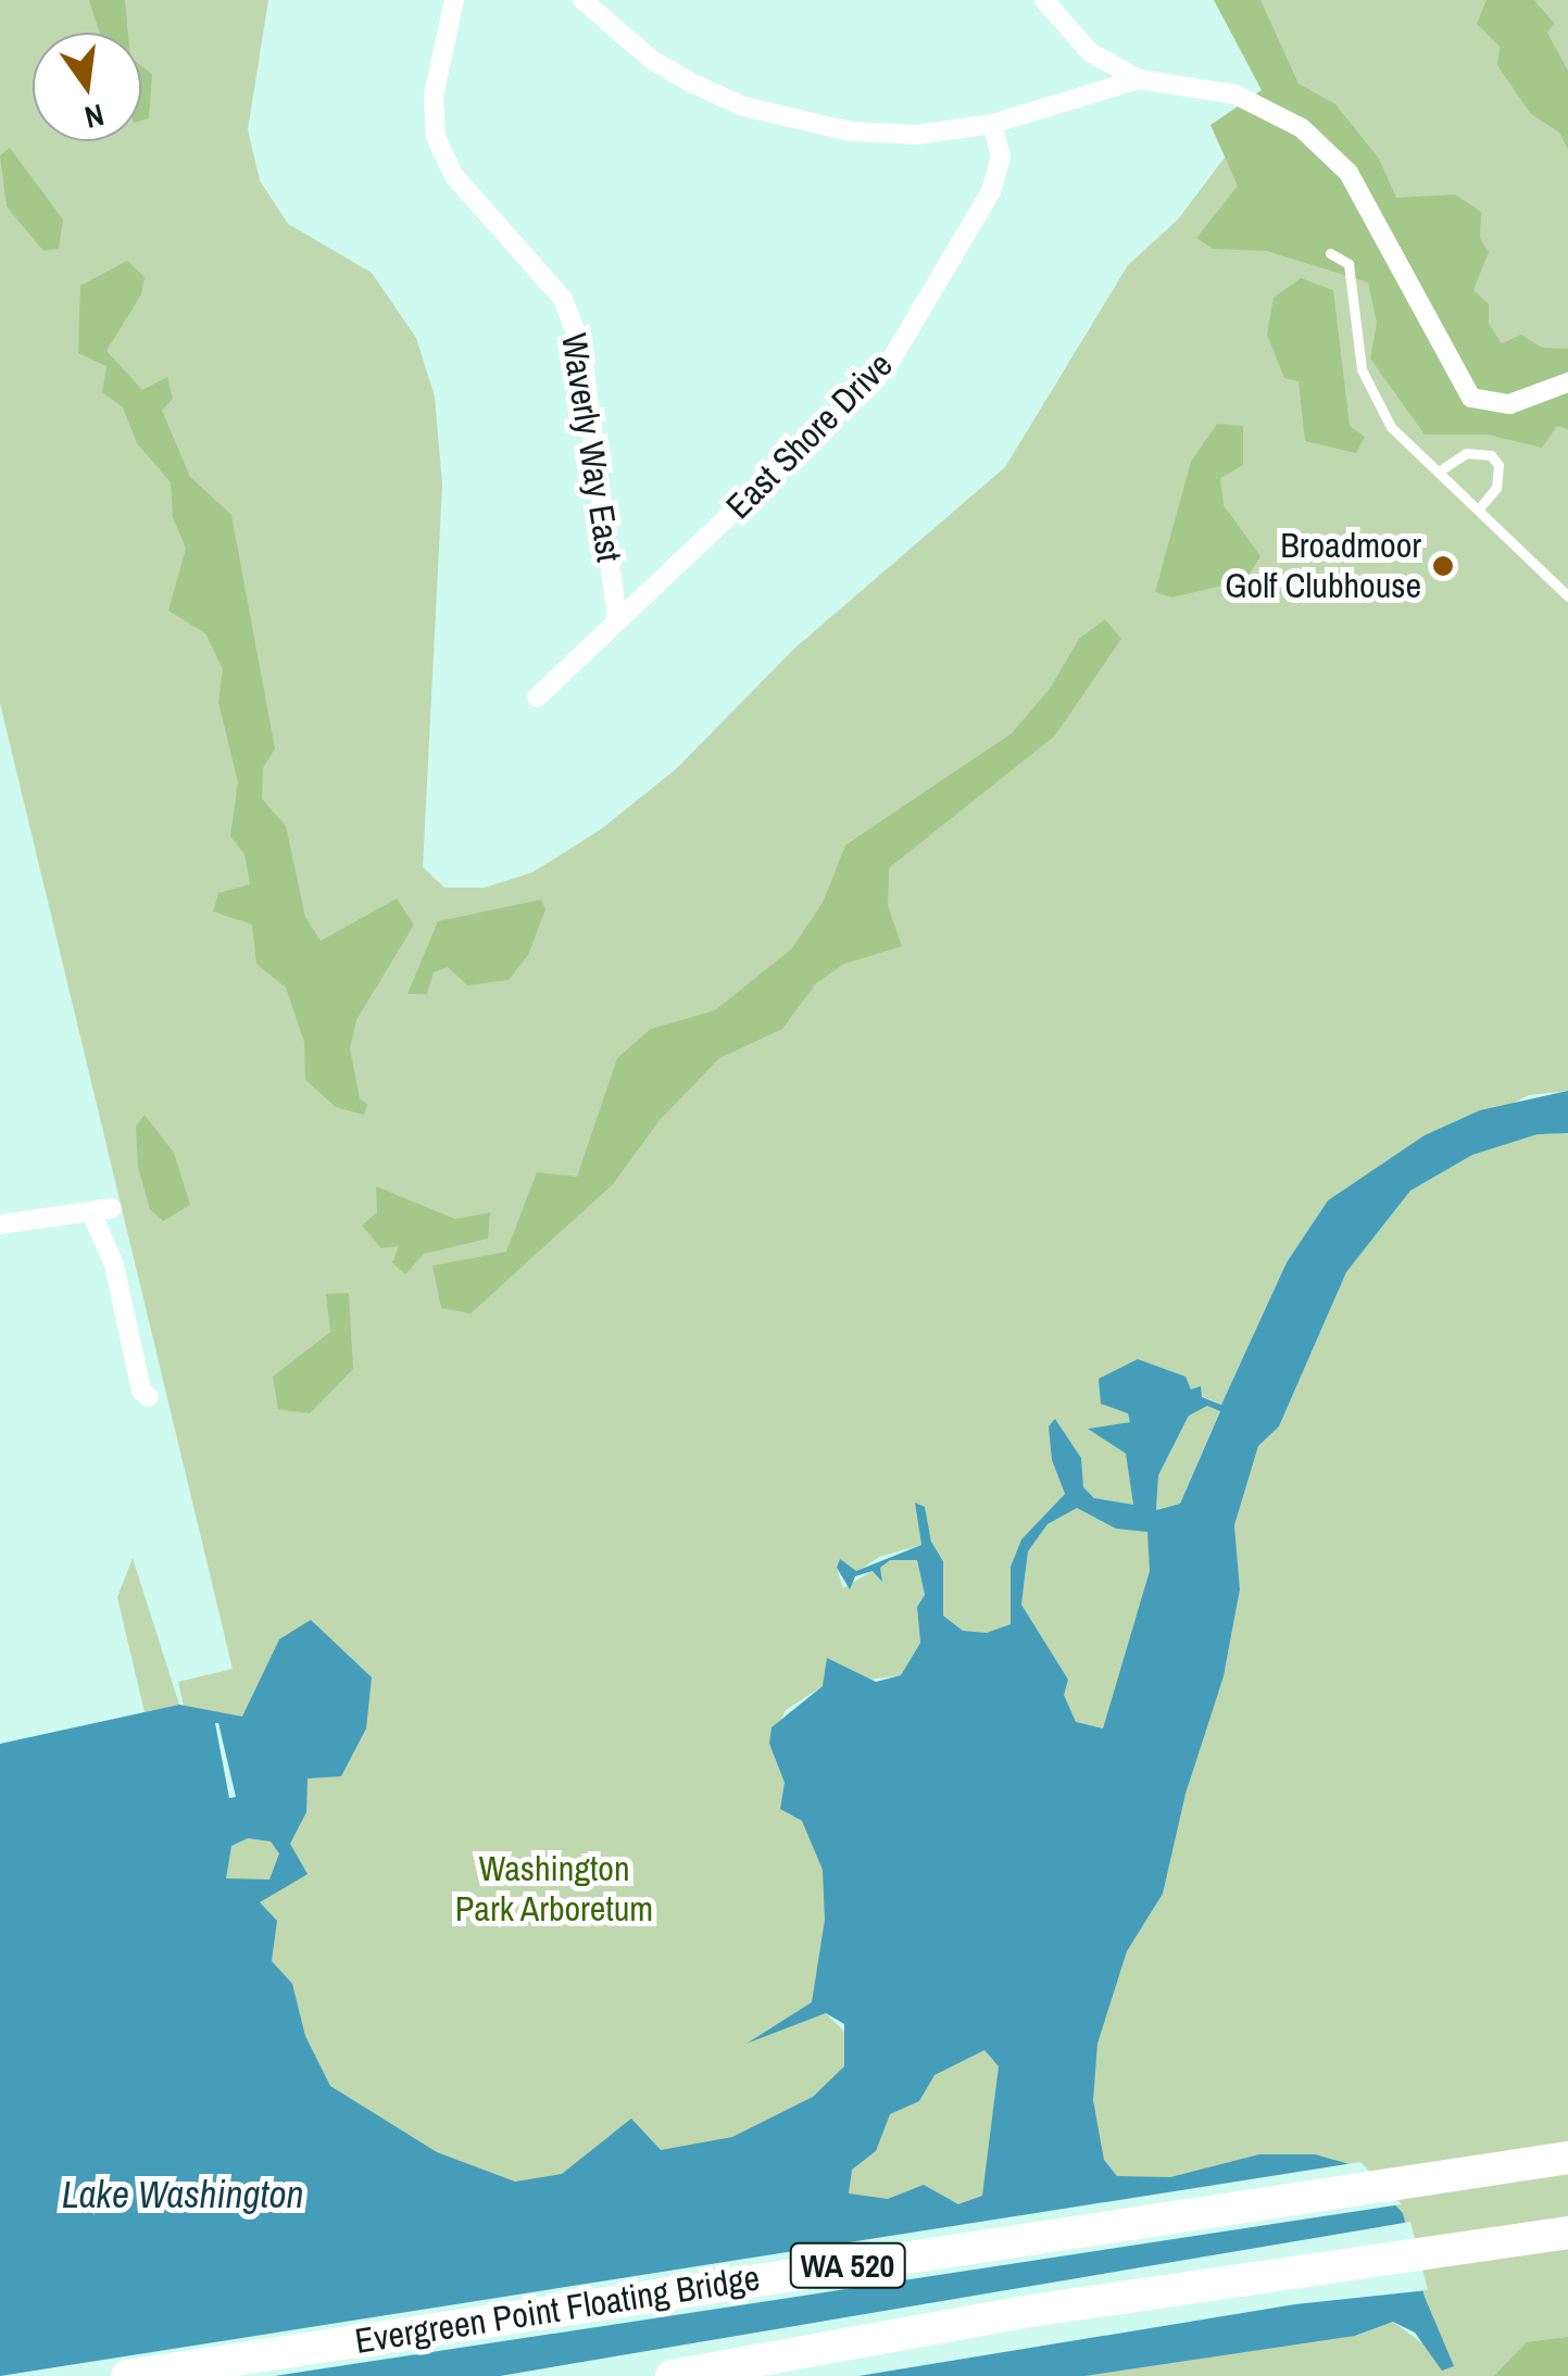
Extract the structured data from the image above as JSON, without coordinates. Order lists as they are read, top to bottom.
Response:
{
  "streets": {
    "highway": ["WA 520", "Evergreen Point Floating Bridge"],
    "street": ["East Shore Drive", "Waverly Way East"]
  },
  "crossings": [
    ["East Shore Drive", "Waverly Way East"]
  ],
  "water": ["Lake Washington"],
  "parks": ["Washington Park Arboretum"],
  "places": ["Broadmoor Golf Clubhouse"],
  "north": "bottom"
}
